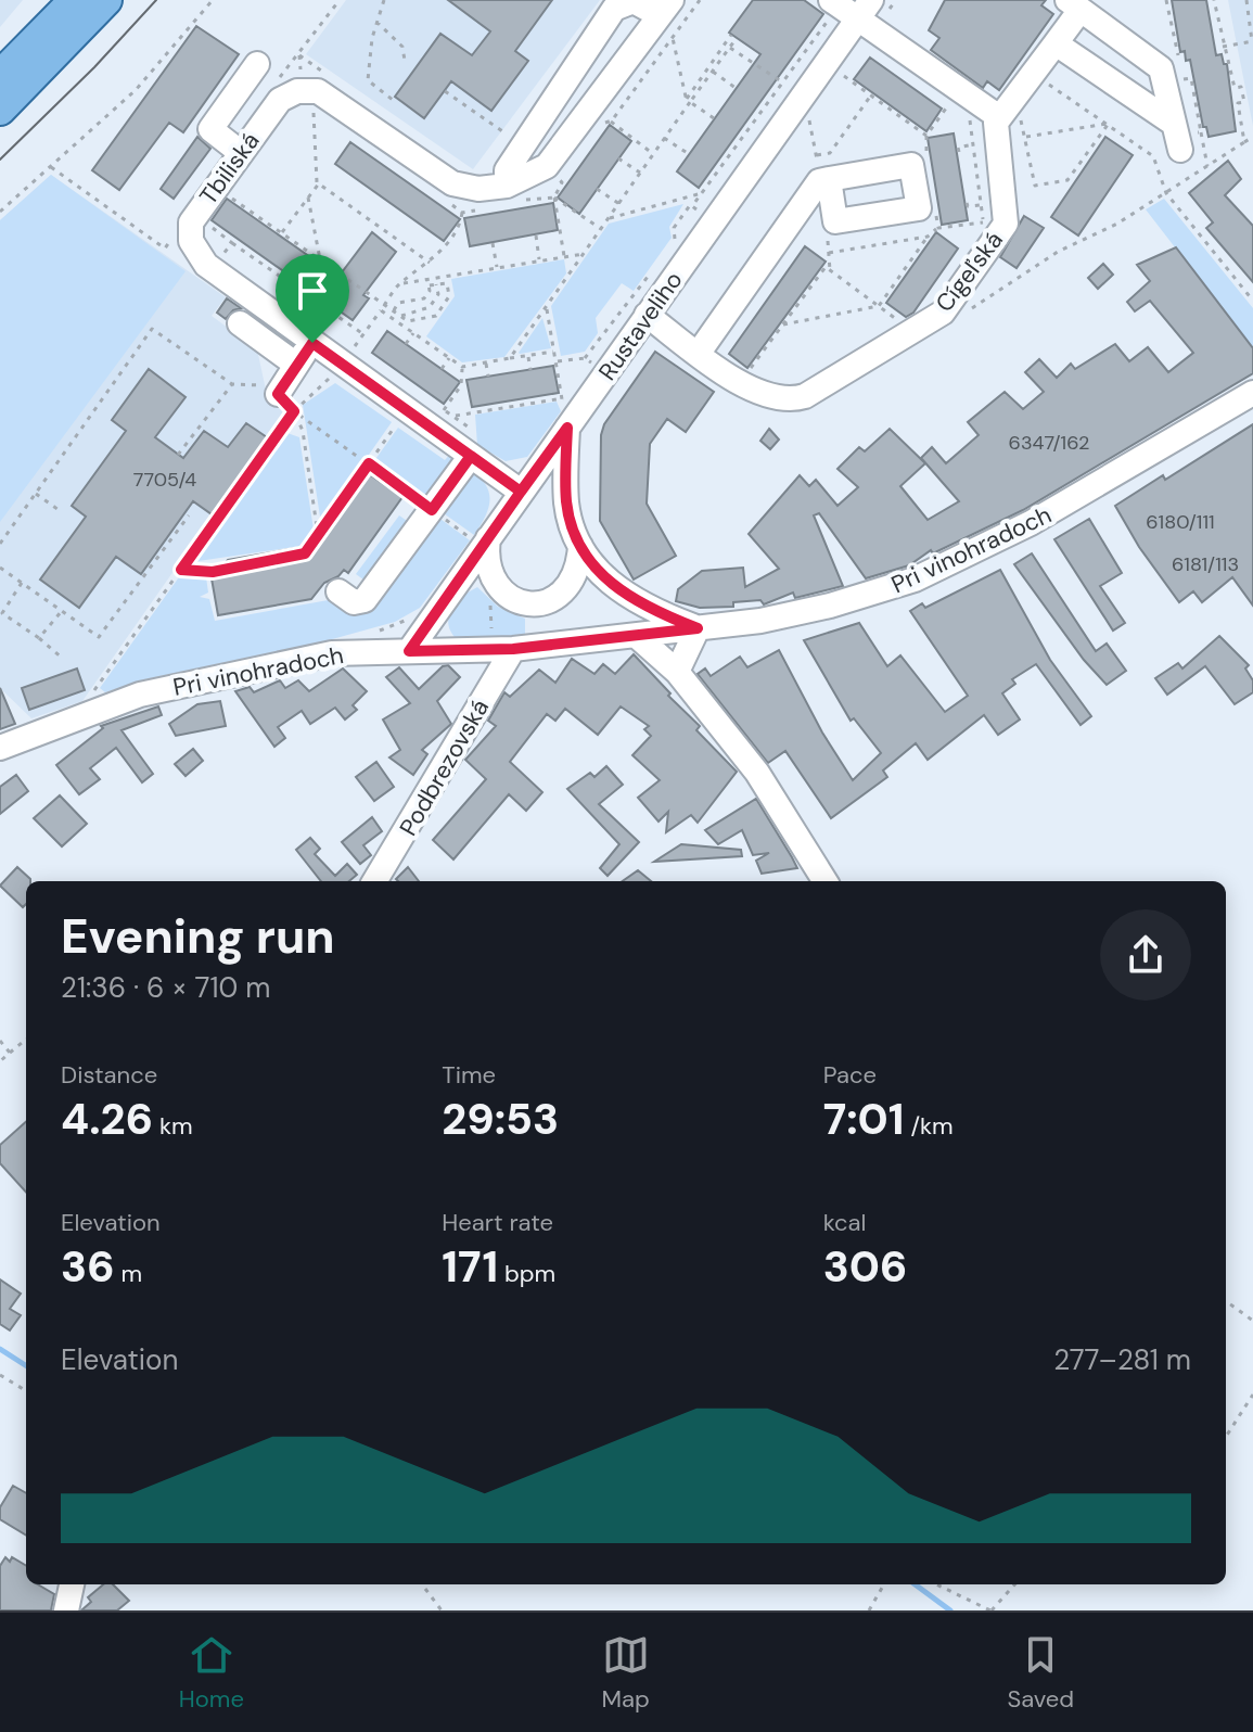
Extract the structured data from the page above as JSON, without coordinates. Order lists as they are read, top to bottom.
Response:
{
  "streets": {
    "street": [
      "Tbiliská",
      "Cígeľská",
      "Rustaveliho",
      "Pri vinohradoch",
      "Podbrezovská"
    ]
  },
  "crossings": [
    ["Tbiliská", "Rustaveliho"],
    ["Cígeľská", "Rustaveliho"],
    ["Rustaveliho", "Pri vinohradoch"],
    ["Pri vinohradoch", "Podbrezovská"]
  ],
  "house_numbers": [
    "6347/162",
    "7705/4",
    "6180/111",
    "6181/113"
  ],
  "page": {
    "heading": ["Evening run", "21:36 · 6 × 710 m"],
    "stats": [
      ["Distance", "4.26 km"],
      ["Time", "29:53"],
      ["Pace", "7:01 /km"],
      ["Elevation", "36 m"],
      ["Heart rate", "171 bpm"],
      ["kcal", "306"]
    ],
    "chart": ["Elevation", "277–281 m"],
    "tabs": ["Home", "Map", "Saved"]
  }
}
